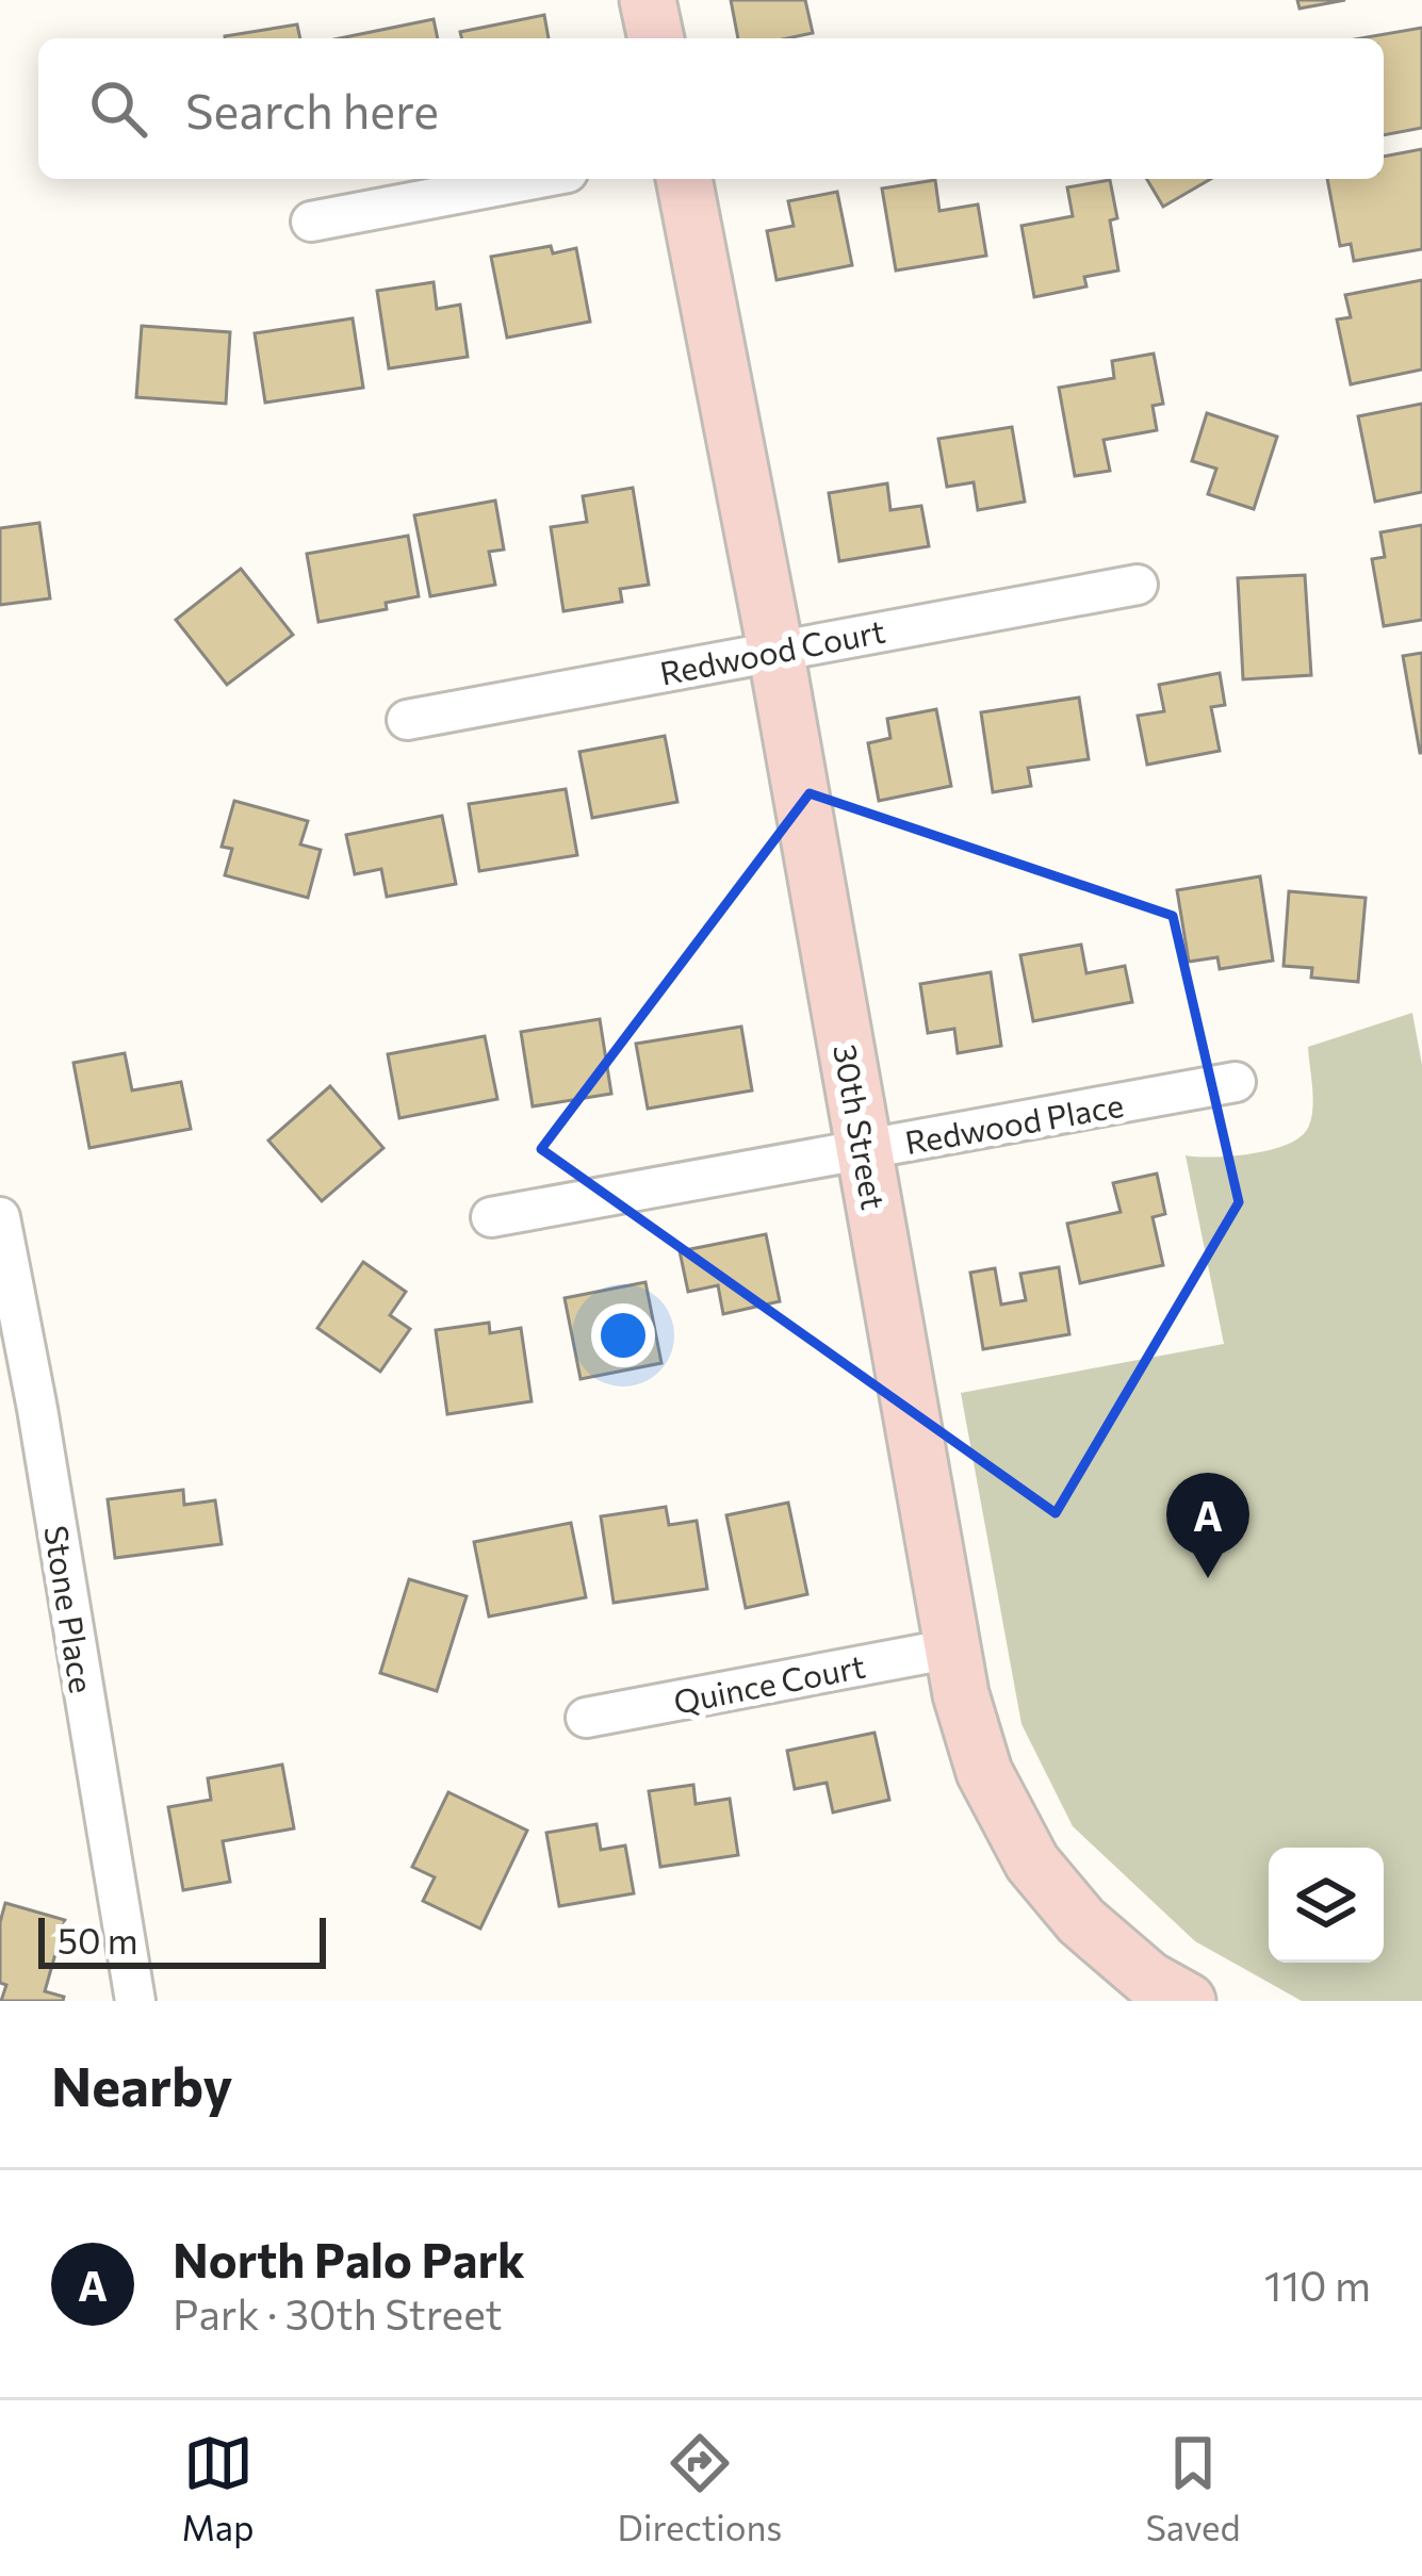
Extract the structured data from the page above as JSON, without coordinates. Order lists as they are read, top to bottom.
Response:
{
  "streets": {
    "street": [
      "Redwood Court",
      "Redwood Place",
      "30th Street",
      "Stone Place",
      "Quince Court"
    ]
  },
  "crossings": [
    ["Redwood Court", "30th Street"],
    ["Redwood Place", "30th Street"],
    ["30th Street", "Quince Court"]
  ],
  "scale_bar": "50 m",
  "page": {
    "search": "Search here",
    "pins": "A",
    "scale": "50 m",
    "heading": "Nearby",
    "list": [
      {
        "mark": "A",
        "name": "North Palo Park",
        "note": "Park · 30th Street",
        "value": "110 m"
      }
    ],
    "nav": ["Map", "Directions", "Saved"]
  }
}
